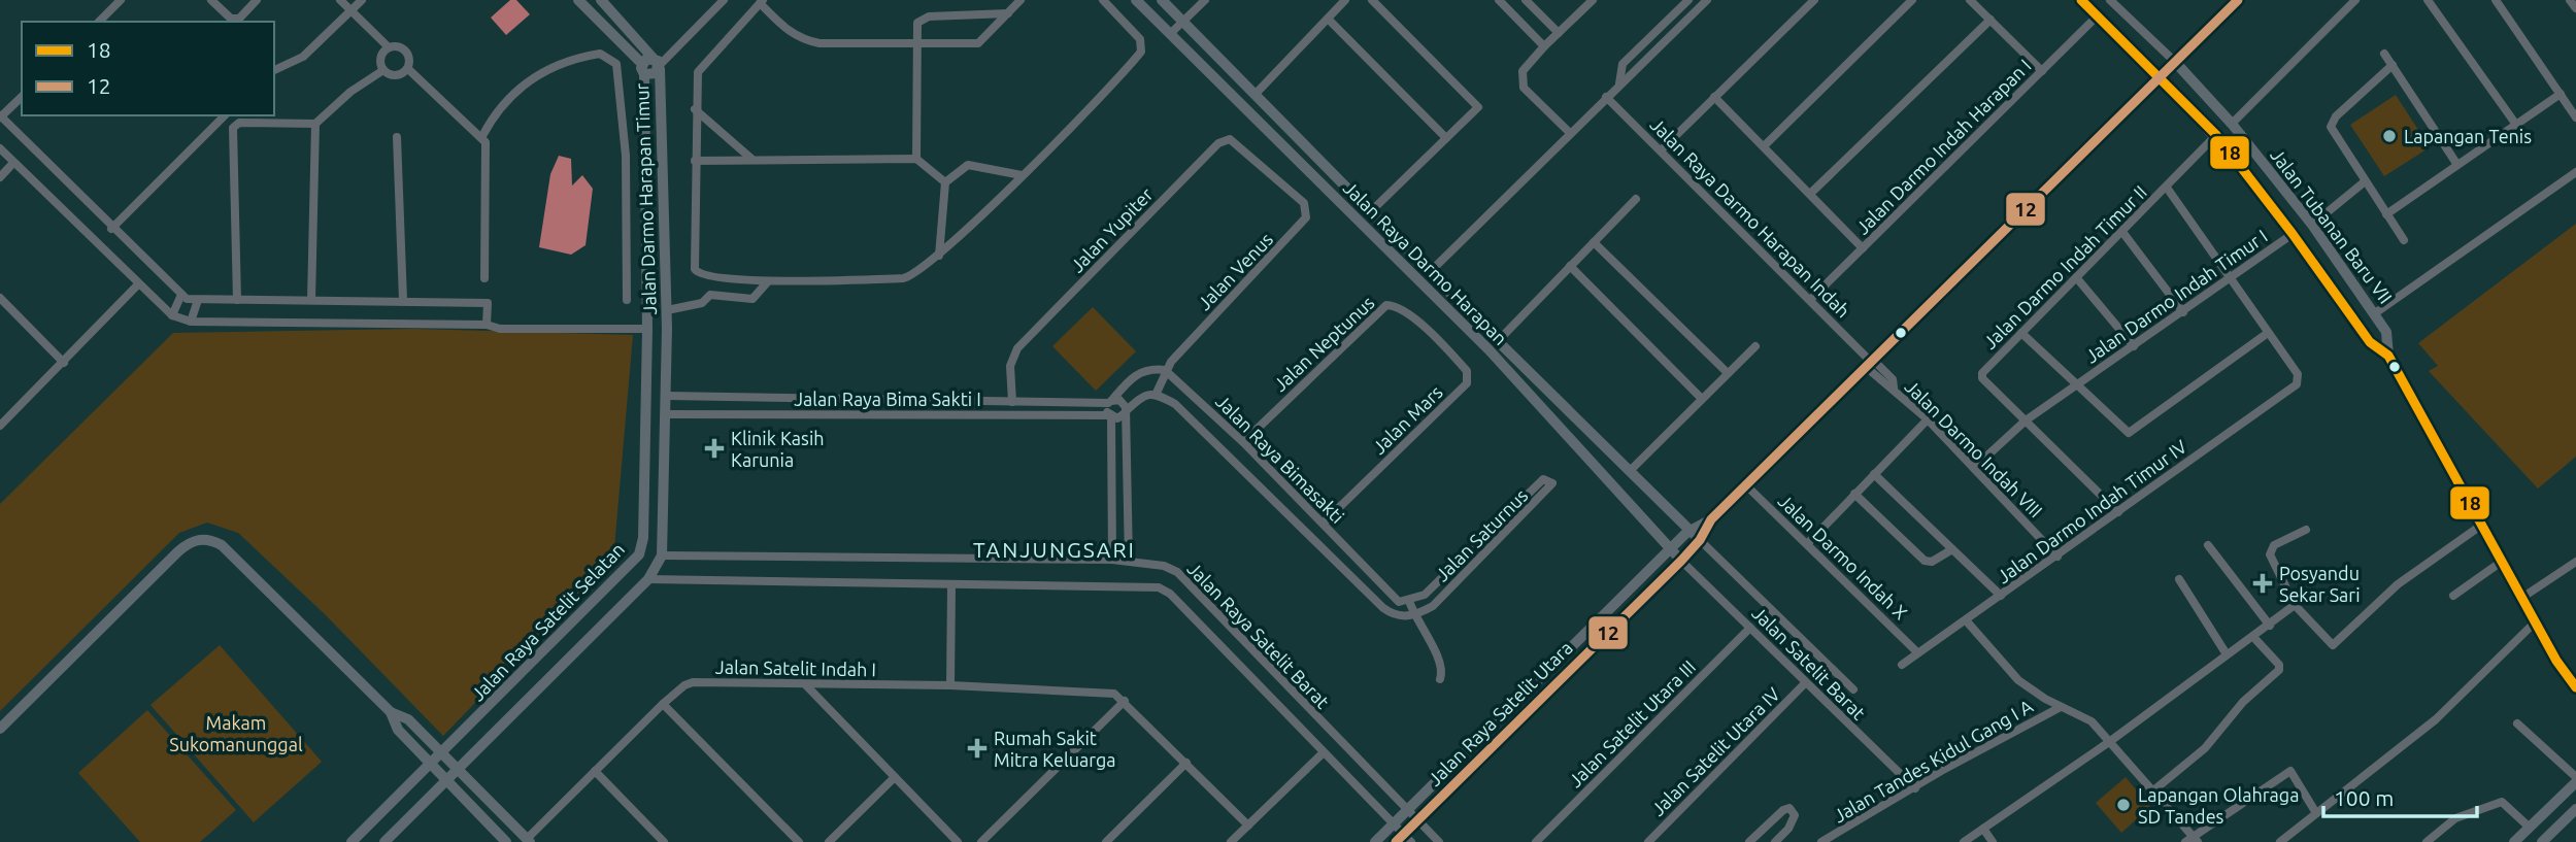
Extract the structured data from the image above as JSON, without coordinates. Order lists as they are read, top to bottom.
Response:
{
  "streets": {
    "street": [
      "Jalan Darmo Indah Harapan I",
      "Jalan Darmo Harapan Timur",
      "Jalan Raya Darmo Harapan Indah",
      "Jalan Tubanan Baru VII",
      "Jalan Yupiter",
      "Jalan Raya Darmo Harapan",
      "Jalan Darmo Indah Timur II",
      "Jalan Venus",
      "Jalan Darmo Indah Timur I",
      "Jalan Neptunus",
      "Jalan Raya Bima Sakti I",
      "Jalan Mars",
      "Jalan Darmo Indah VIII",
      "Jalan Raya Bimasakti",
      "Jalan Darmo Indah Timur IV",
      "Jalan Saturnus",
      "Jalan Darmo Indah X",
      "Jalan Raya Satelit Selatan",
      "Jalan Raya Satelit Barat",
      "Jalan Satelit Barat",
      "Jalan Satelit Indah I",
      "Jalan Raya Satelit Utara",
      "Jalan Satelit Utara III",
      "Jalan Satelit Utara IV",
      "Jalan Tandes Kidul Gang I A"
    ]
  },
  "crossings": [
    ["Jalan Darmo Indah Harapan I", "Jalan Raya Darmo Harapan Indah"],
    ["Jalan Darmo Harapan Timur", "Jalan Raya Satelit Selatan"],
    ["Jalan Raya Darmo Harapan Indah", "Jalan Darmo Indah VIII"],
    ["Jalan Yupiter", "Jalan Venus"],
    ["Jalan Yupiter", "Jalan Raya Bima Sakti I"],
    ["Jalan Raya Darmo Harapan", "Jalan Satelit Barat"],
    ["Jalan Raya Darmo Harapan", "Jalan Raya Satelit Utara"],
    ["Jalan Darmo Indah Timur II", "Jalan Darmo Indah Timur I"],
    ["Jalan Darmo Indah Timur II", "Jalan Darmo Indah Timur IV"],
    ["Jalan Venus", "Jalan Raya Bimasakti"],
    ["Jalan Darmo Indah Timur I", "Jalan Darmo Indah VIII"],
    ["Jalan Neptunus", "Jalan Mars"],
    ["Jalan Neptunus", "Jalan Raya Bimasakti"],
    ["Jalan Mars", "Jalan Raya Bimasakti"],
    ["Jalan Darmo Indah VIII", "Jalan Darmo Indah Timur IV"],
    ["Jalan Raya Bimasakti", "Jalan Saturnus"],
    ["Jalan Darmo Indah Timur IV", "Jalan Darmo Indah X"],
    ["Jalan Raya Satelit Barat", "Jalan Raya Satelit Utara"],
    ["Jalan Satelit Barat", "Jalan Raya Satelit Utara"],
    ["Jalan Satelit Barat", "Jalan Satelit Utara III"],
    ["Jalan Satelit Barat", "Jalan Satelit Utara IV"],
    ["Jalan Satelit Barat", "Jalan Tandes Kidul Gang I A"]
  ],
  "districts": ["TANJUNGSARI"],
  "parks": ["Makam Sukomanunggal"],
  "places": {
    "other": ["Lapangan Tenis", "Lapangan Olahraga SD Tandes"],
    "health": ["Klinik Kasih Karunia", "Posyandu Sekar Sari", "Rumah Sakit Mitra Keluarga"]
  },
  "lines": ["transit line 18", "transit line 12"],
  "legend": ["18", "12"],
  "scale_bar": "100 m"
}
